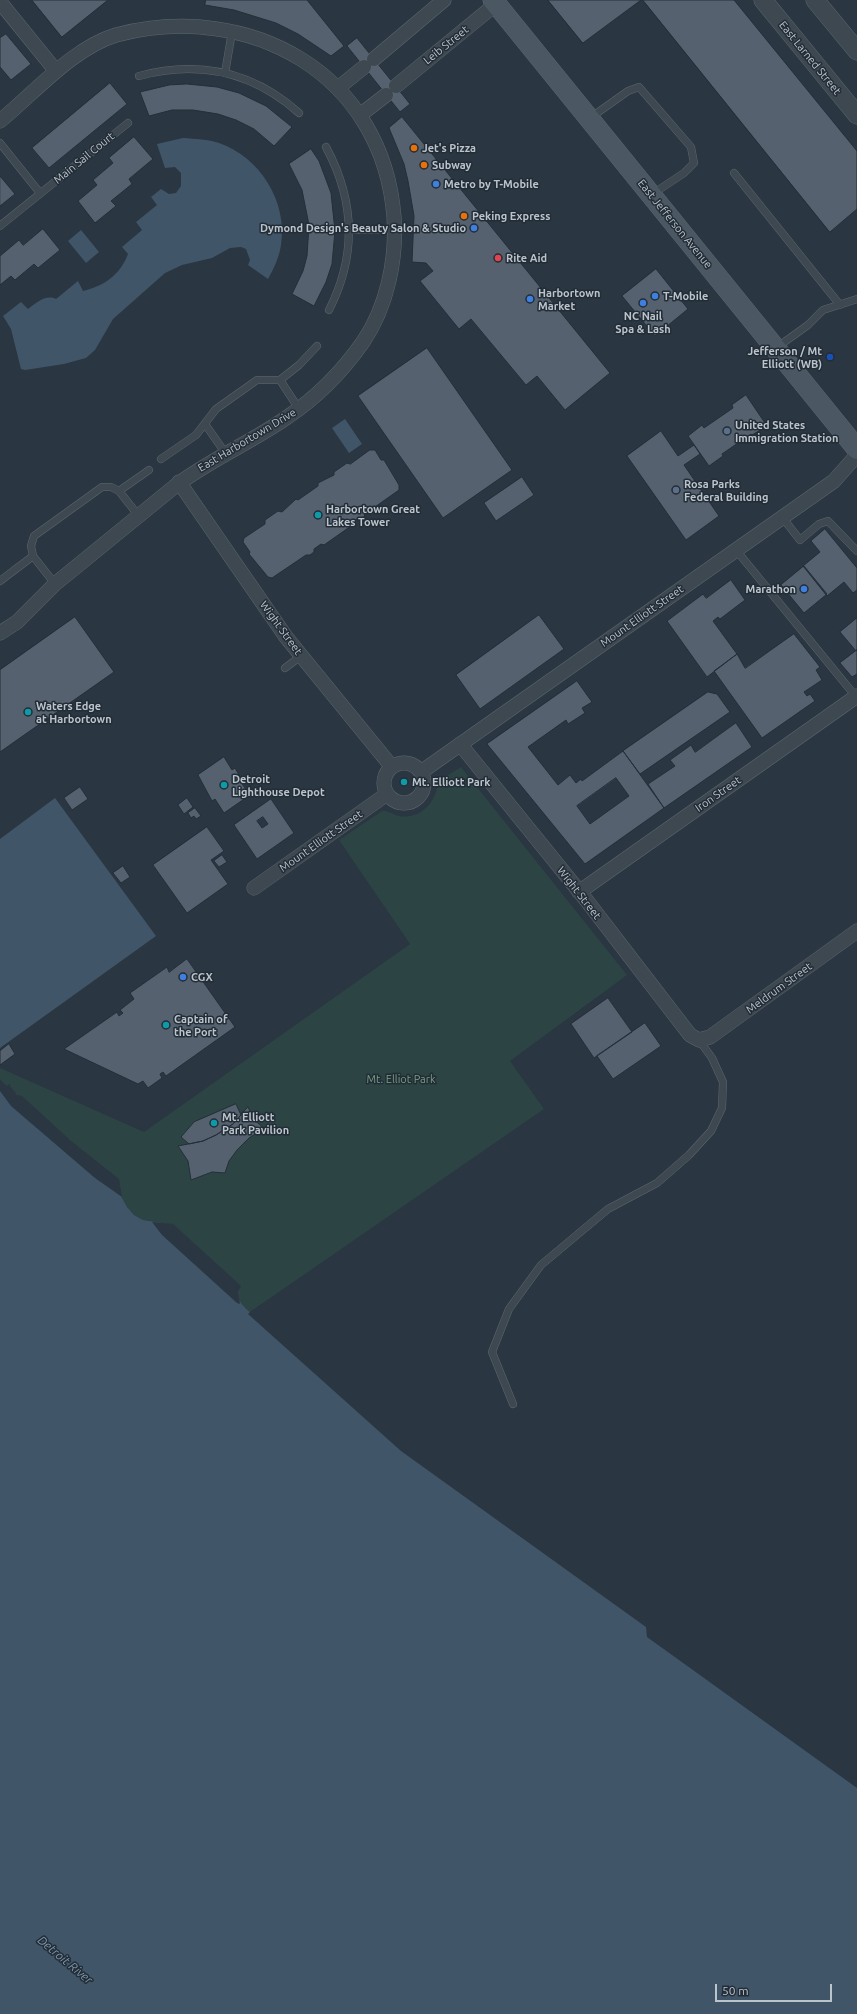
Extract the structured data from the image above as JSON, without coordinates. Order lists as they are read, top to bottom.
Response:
{
  "streets": {
    "main road": ["East Jefferson Avenue"],
    "street": [
      "Leib Street",
      "East Larned Street",
      "East Harbortown Drive",
      "Mount Elliott Street",
      "Wight Street",
      "Iron Street",
      "Meldrum Street"
    ],
    "lane": ["Main Sail Court"]
  },
  "crossings": [
    ["Leib Street", "East Jefferson Avenue"],
    ["Leib Street", "East Harbortown Drive"],
    ["East Harbortown Drive", "Wight Street"],
    ["Mount Elliott Street", "Wight Street"],
    ["Wight Street", "Iron Street"],
    ["Wight Street", "Meldrum Street"]
  ],
  "water": ["Detroit River"],
  "parks": ["Mt. Elliot Park"],
  "places": [
    "Jet's Pizza",
    "Subway",
    "Metro by T-Mobile",
    "Peking Express",
    "Dymond Design's Beauty Salon & Studio",
    "Rite Aid",
    "T-Mobile",
    "Harbortown Market",
    "NC Nail Spa & Lash",
    "Jefferson / Mt Elliott (WB)",
    "United States Immigration Station",
    "Rosa Parks Federal Building",
    "Harbortown Great Lakes Tower",
    "Marathon",
    "Waters Edge at Harbortown",
    "Mt. Elliott Park",
    "Detroit Lighthouse Depot",
    "CGX",
    "Captain of the Port",
    "Mt. Elliott Park Pavilion"
  ],
  "scale_bar": "50 m"
}
